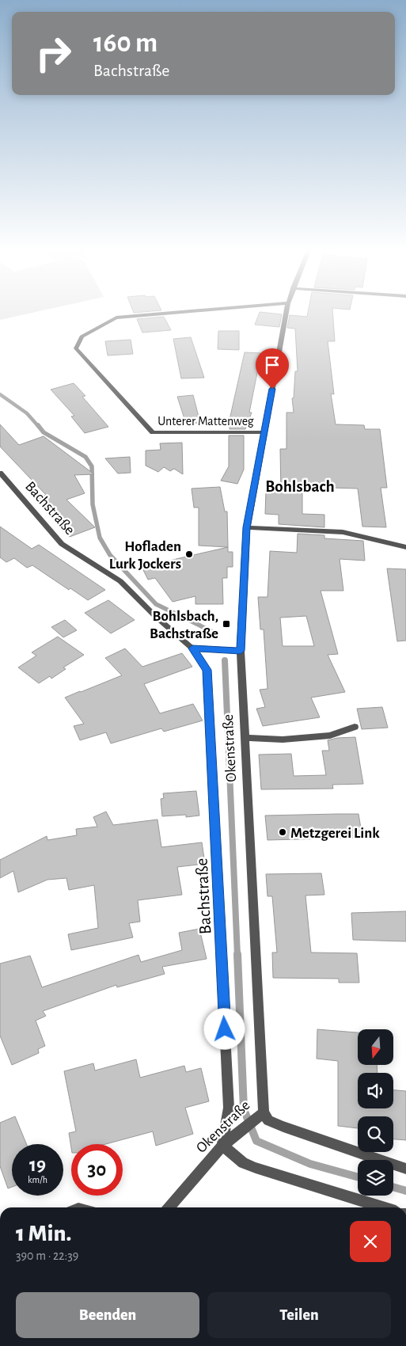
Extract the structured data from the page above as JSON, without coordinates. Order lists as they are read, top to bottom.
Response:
{
  "streets": {
    "street": ["Unterer Mattenweg", "Bachstraße", "Okenstraße"]
  },
  "crossings": [
    ["Unterer Mattenweg", "Okenstraße"],
    ["Bachstraße", "Okenstraße"]
  ],
  "districts": ["Bohlsbach"],
  "places": {
    "other": ["Hofladen Lurk Jockers", "Metzgerei Link"],
    "transit": ["Bohlsbach, Bachstraße"]
  },
  "north": "bottom",
  "page": {
    "turn": ["160 m", "Bachstraße"],
    "speed": "19 km/h",
    "limit": "30",
    "heading": ["1 Min.", "390 m · 22:39"],
    "buttons": ["Beenden", "Teilen"]
  }
}
